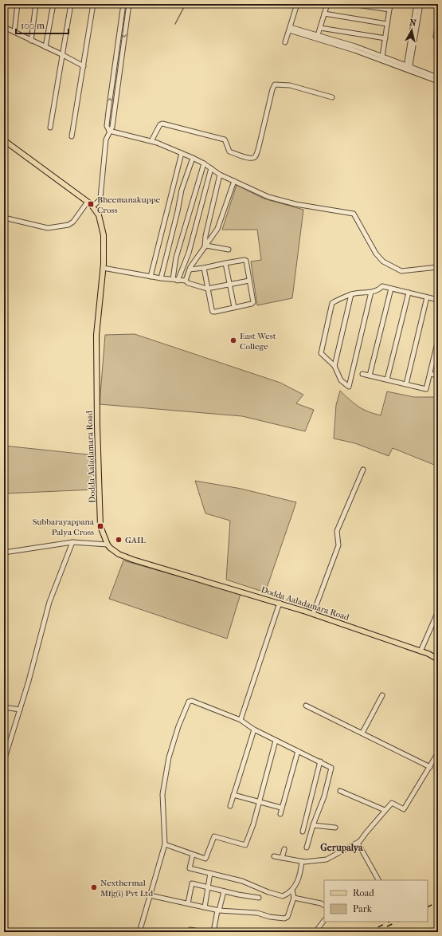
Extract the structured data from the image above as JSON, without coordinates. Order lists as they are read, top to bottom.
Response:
{
  "streets": {
    "main road": ["Dodda Aaladamara Road"]
  },
  "districts": ["Gerupalya"],
  "places": {
    "transit": ["Bheemanakuppe Cross", "Subbarayappana Palya Cross"],
    "other": ["East West College", "GAIL", "Nexthermal Mfg(i) Pvt Ltd"]
  },
  "legend": ["Road", "Park"],
  "scale_bar": "100 m",
  "north": "top"
}
